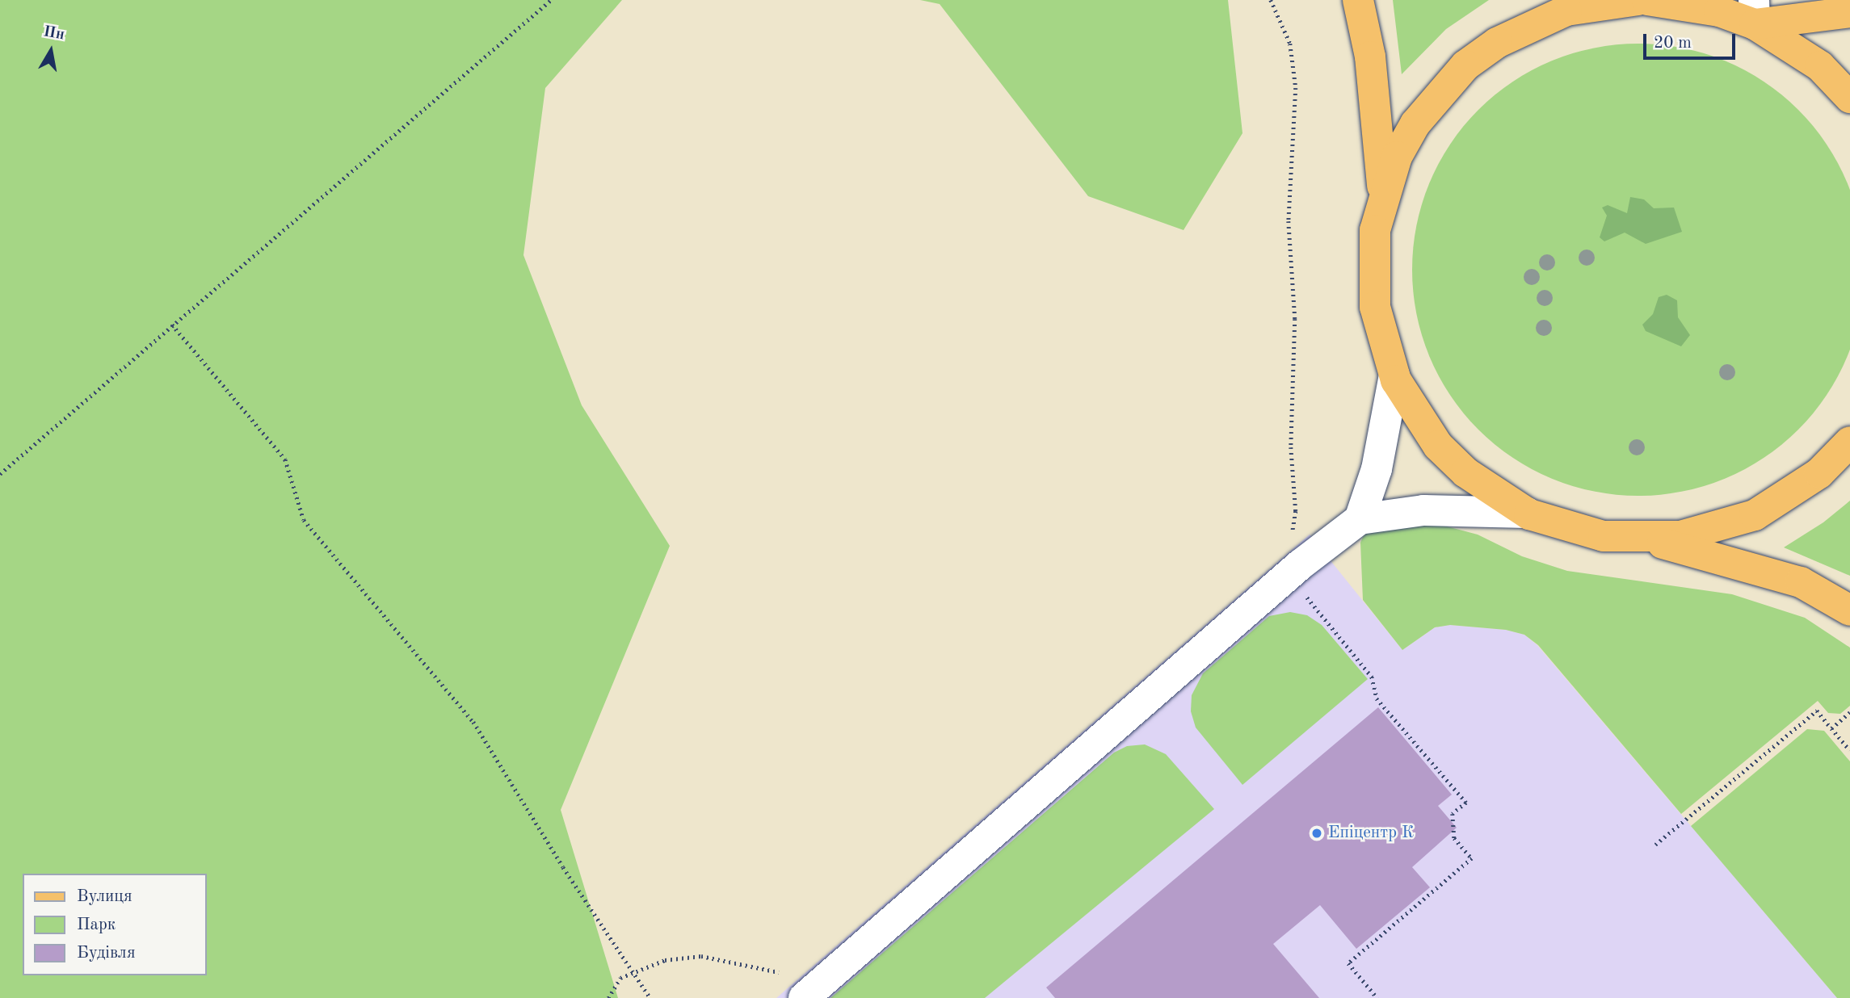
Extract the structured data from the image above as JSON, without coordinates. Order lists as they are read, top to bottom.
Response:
{
  "places": ["Епіцентр К"],
  "legend": ["Вулиця", "Парк", "Будівля"],
  "scale_bar": "20 m",
  "north": "top"
}
